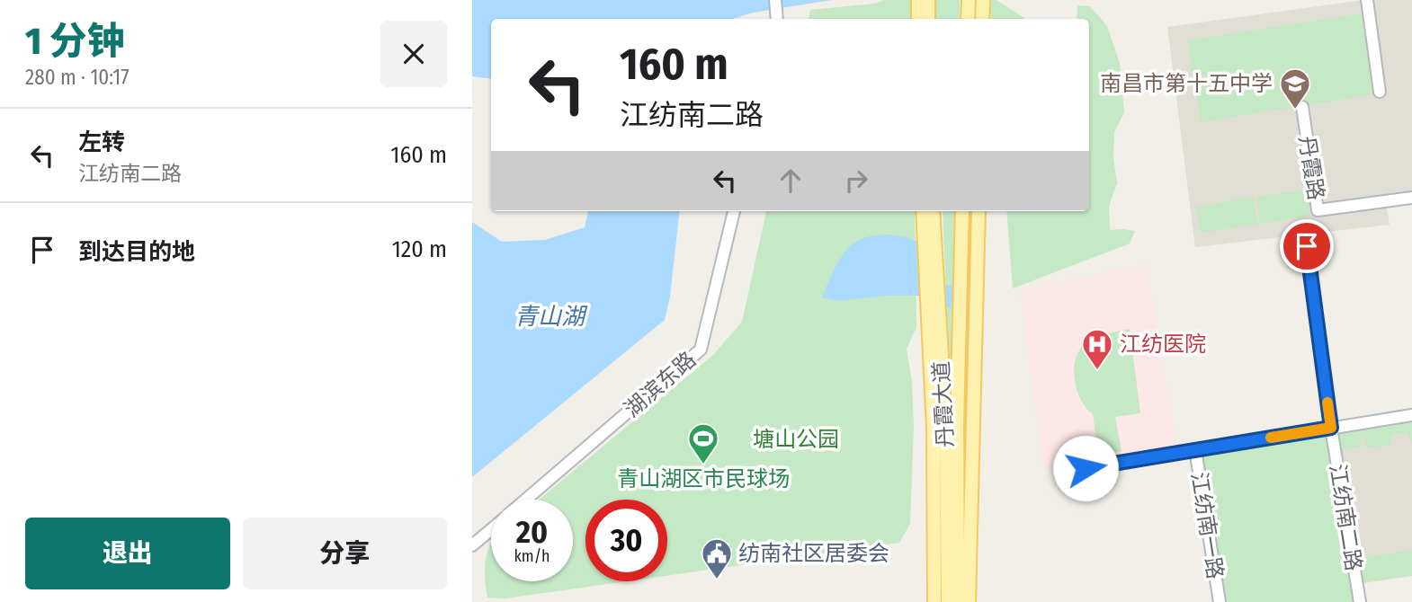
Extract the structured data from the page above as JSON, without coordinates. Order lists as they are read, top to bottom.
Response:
{
  "streets": {
    "main road": ["丹霞大道"],
    "street": [
      "丹霞路",
      "湖滨东路",
      "江纺南二路",
      "江纺南一路"
    ]
  },
  "water": ["青山湖"],
  "parks": ["塘山公园"],
  "places": {
    "school or university": ["南昌市第十五中学"],
    "hospital": ["江纺医院"],
    "sports": ["青山湖区市民球场"],
    "public building": ["纺南社区居委会"]
  },
  "page": {
    "heading": ["1 分钟", "280 m · 10:17"],
    "turn": ["160 m", "江纺南二路"],
    "list": [
      {
        "name": "左转",
        "note": "江纺南二路",
        "value": "160 m"
      },
      {
        "name": "到达目的地",
        "value": "120 m"
      }
    ],
    "speed": "20 km/h",
    "limit": "30",
    "buttons": ["退出", "分享"]
  }
}
